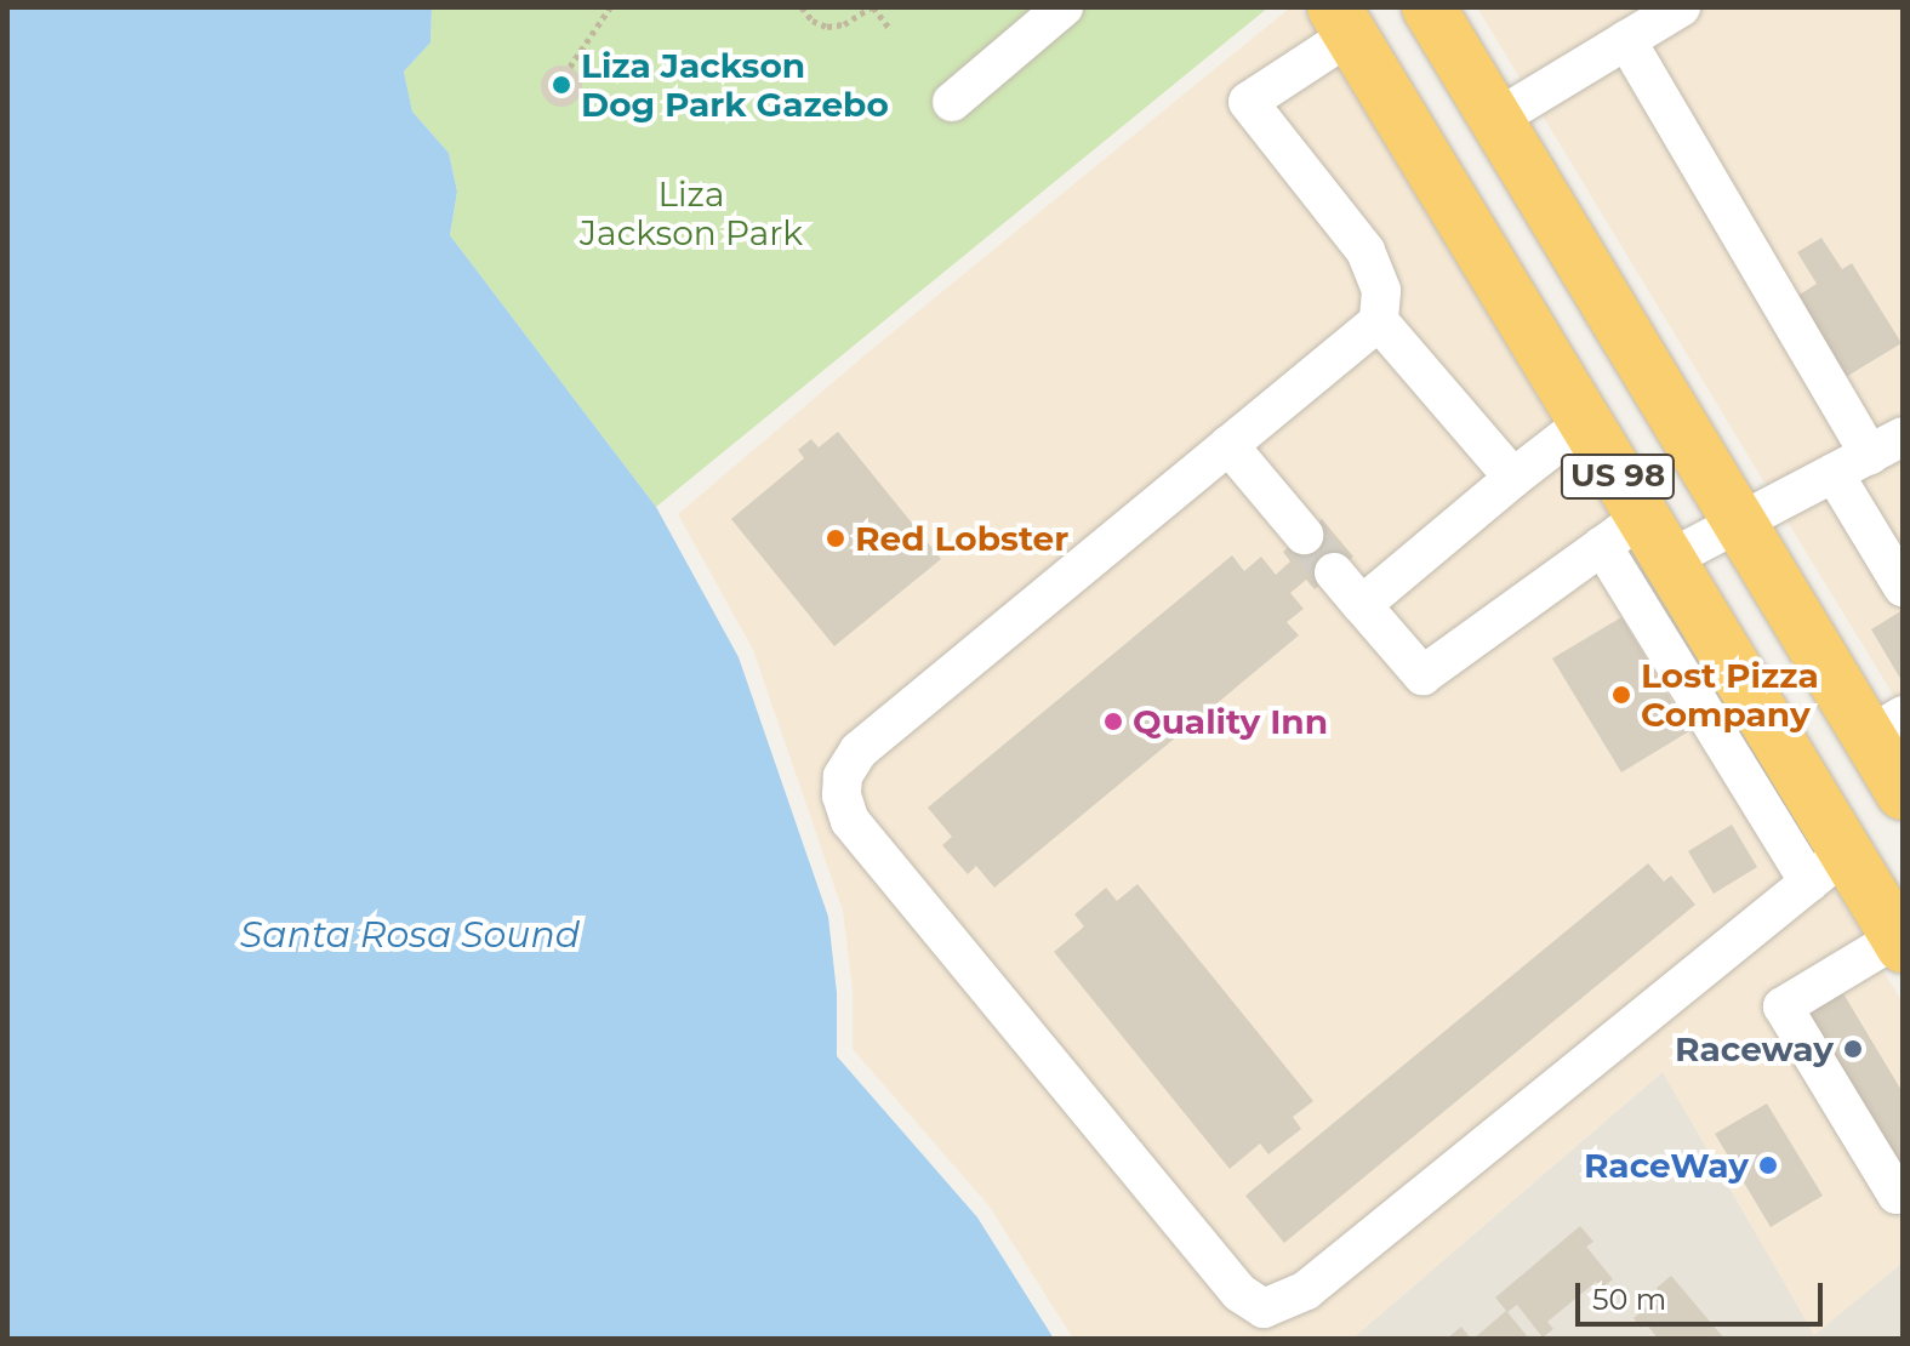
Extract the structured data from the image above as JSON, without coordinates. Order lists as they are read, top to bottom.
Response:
{
  "streets": {
    "highway": ["US 98"]
  },
  "water": ["Santa Rosa Sound"],
  "parks": ["Liza Jackson Park"],
  "places": [
    "Liza Jackson Dog Park Gazebo",
    "Red Lobster",
    "Lost Pizza Company",
    "Quality Inn",
    "Raceway",
    "RaceWay"
  ],
  "scale_bar": "50 m"
}
